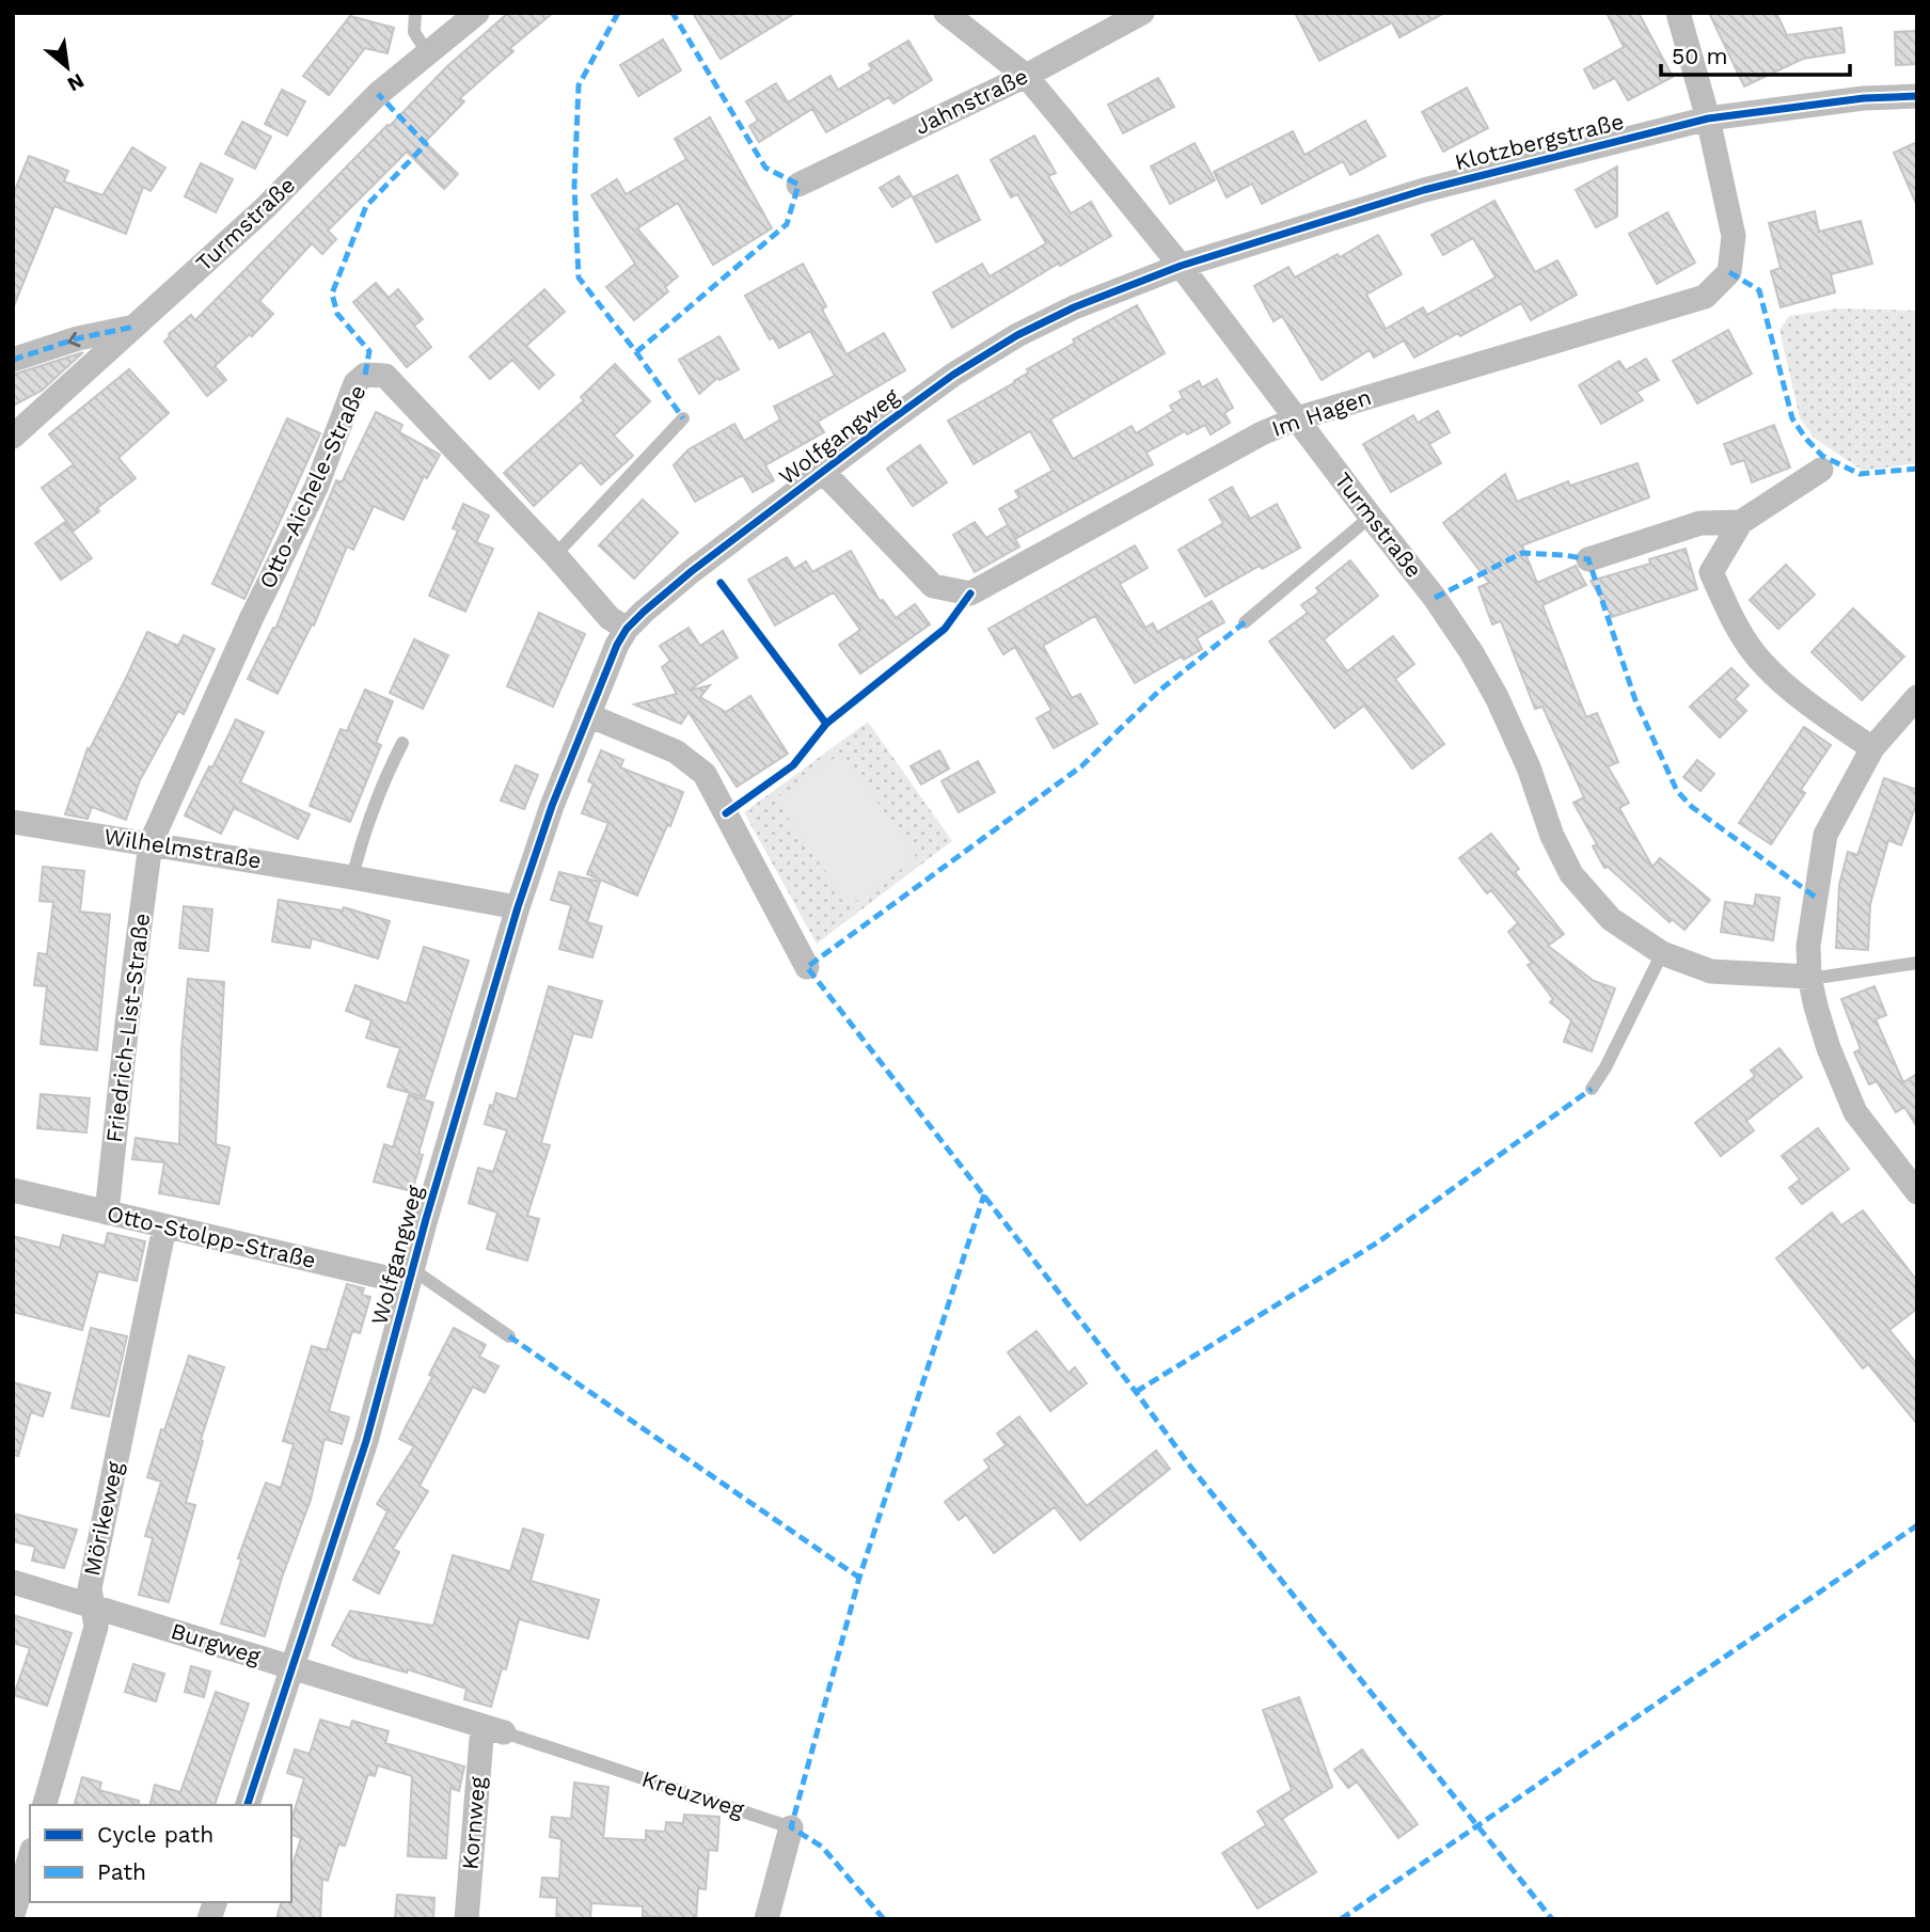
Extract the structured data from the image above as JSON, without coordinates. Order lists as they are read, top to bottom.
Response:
{
  "streets": {
    "street": [
      "Jahnstraße",
      "Klotzbergstraße",
      "Turmstraße",
      "Im Hagen",
      "Wolfgangweg",
      "Otto-Aichele-Straße",
      "Wilhelmstraße",
      "Friedrich-List-Straße",
      "Otto-Stolpp-Straße",
      "Mörikeweg",
      "Burgweg",
      "Kreuzweg",
      "Kornweg"
    ]
  },
  "crossings": [
    ["Jahnstraße", "Turmstraße"],
    ["Klotzbergstraße", "Turmstraße"],
    ["Klotzbergstraße", "Im Hagen"],
    ["Klotzbergstraße", "Wolfgangweg"],
    ["Turmstraße", "Im Hagen"],
    ["Turmstraße", "Wolfgangweg"],
    ["Im Hagen", "Wolfgangweg"],
    ["Wolfgangweg", "Otto-Aichele-Straße"],
    ["Wolfgangweg", "Wilhelmstraße"],
    ["Wolfgangweg", "Otto-Stolpp-Straße"],
    ["Wolfgangweg", "Burgweg"],
    ["Otto-Aichele-Straße", "Wilhelmstraße"],
    ["Otto-Aichele-Straße", "Friedrich-List-Straße"],
    ["Wilhelmstraße", "Friedrich-List-Straße"],
    ["Friedrich-List-Straße", "Otto-Stolpp-Straße"],
    ["Otto-Stolpp-Straße", "Mörikeweg"],
    ["Mörikeweg", "Burgweg"],
    ["Burgweg", "Kreuzweg"],
    ["Burgweg", "Kornweg"],
    ["Kreuzweg", "Kornweg"]
  ],
  "legend": ["Cycle path", "Path"],
  "scale_bar": "50 m",
  "north": "bottom right"
}
